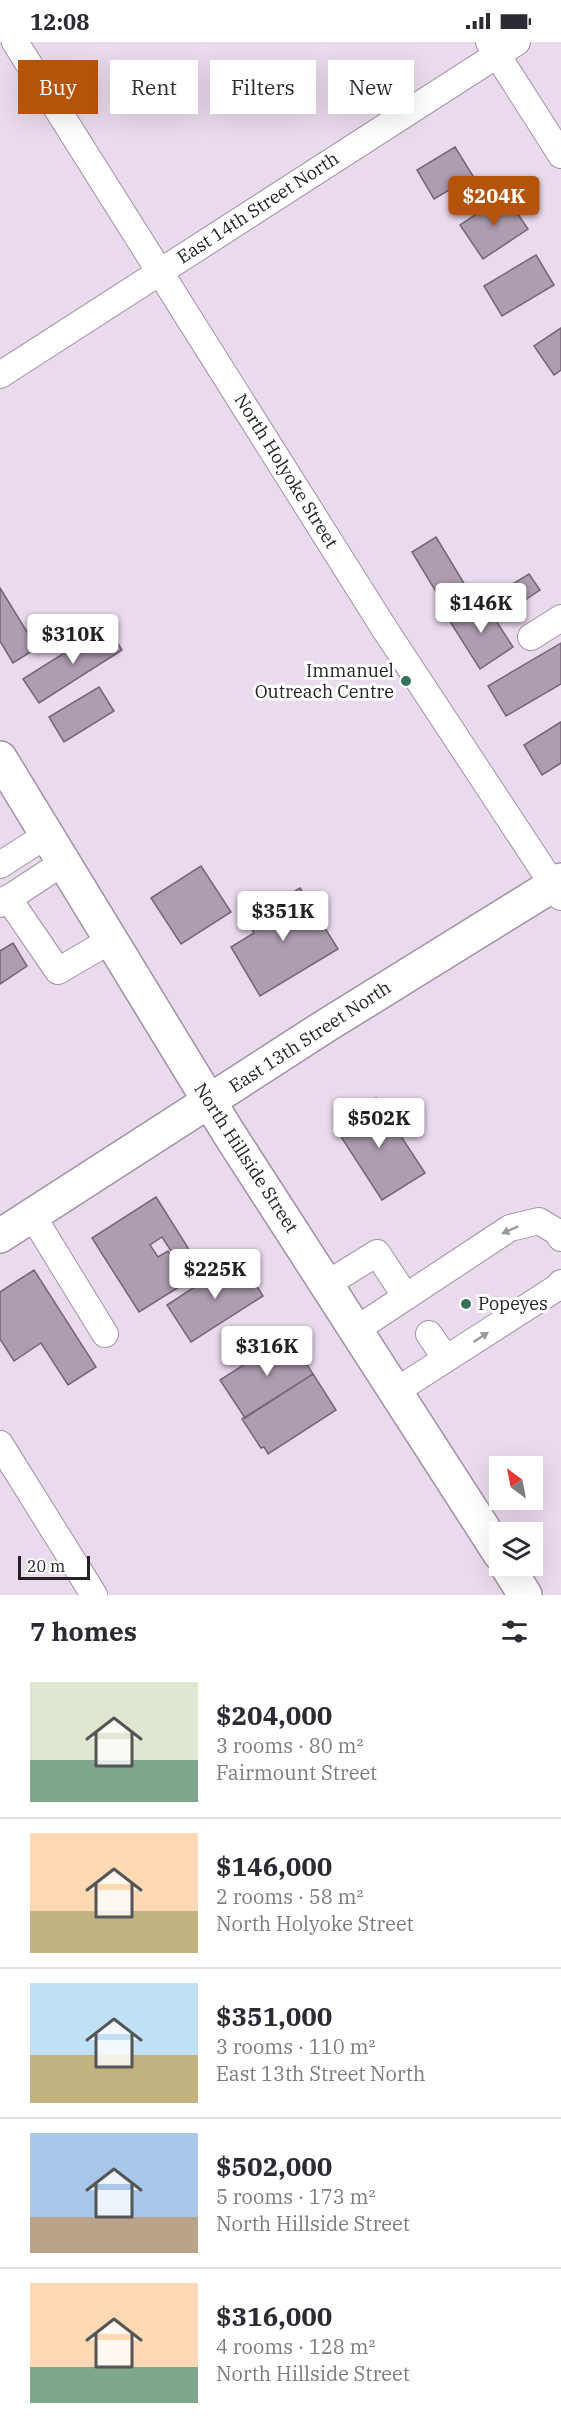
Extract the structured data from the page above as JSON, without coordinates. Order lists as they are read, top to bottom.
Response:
{
  "streets": {
    "main road": ["East 13th Street North", "North Hillside Street"],
    "street": ["East 14th Street North", "North Holyoke Street"]
  },
  "crossings": [
    ["East 14th Street North", "North Holyoke Street"],
    ["North Holyoke Street", "East 13th Street North"],
    ["East 13th Street North", "North Hillside Street"]
  ],
  "places": ["Immanuel Outreach Centre", "Popeyes"],
  "scale_bar": "20 m",
  "north": "top left",
  "page": {
    "status": "12:08",
    "chip": [
      "Buy",
      "Rent",
      "Filters",
      "New"
    ],
    "price": [
      "$204K",
      "$146K",
      "$310K",
      "$351K",
      "$502K",
      "$225K",
      "$316K"
    ],
    "scale": "20 m",
    "heading": "7 homes",
    "list": [
      {
        "name": "$204,000",
        "note": "3 rooms · 80 m² · Fairmount Street"
      },
      {
        "name": "$146,000",
        "note": "2 rooms · 58 m² · North Holyoke Street"
      },
      {
        "name": "$351,000",
        "note": "3 rooms · 110 m² · East 13th Street North"
      },
      {
        "name": "$502,000",
        "note": "5 rooms · 173 m² · North Hillside Street"
      },
      {
        "name": "$316,000",
        "note": "4 rooms · 128 m² · North Hillside Street"
      }
    ]
  }
}
